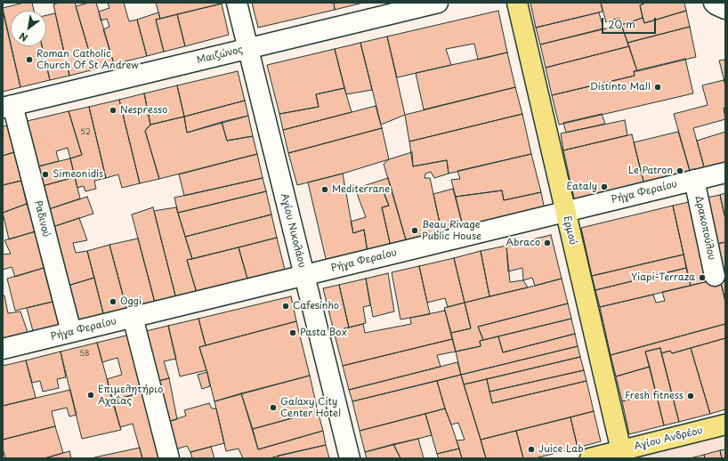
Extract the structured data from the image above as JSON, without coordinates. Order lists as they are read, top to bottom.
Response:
{
  "streets": {
    "main road": ["Ερμού", "Αγίου Ανδρέου"],
    "street": [
      "Μαιζώνος",
      "Ρήγα Φεραίου",
      "Ραδινού",
      "Δρακοπούλου",
      "Αγίου Νικολάου"
    ]
  },
  "crossings": [
    ["Μαιζώνος", "Ραδινού"],
    ["Μαιζώνος", "Αγίου Νικολάου"],
    ["Ρήγα Φεραίου", "Ραδινού"],
    ["Ρήγα Φεραίου", "Δρακοπούλου"],
    ["Ρήγα Φεραίου", "Αγίου Νικολάου"],
    ["Ρήγα Φεραίου", "Ερμού"],
    ["Ερμού", "Αγίου Ανδρέου"]
  ],
  "places": [
    "Roman Catholic Church Of St Andrew",
    "Distinto Mall",
    "Nespresso",
    "Le Patron",
    "Simeonidis",
    "Eataly",
    "Mediterrane",
    "Beau Rivage Public House",
    "Abraco",
    "Yiapi-Terraza",
    "Oggi",
    "Cafesinho",
    "Pasta Box",
    "Επιμελητήριο Αχαΐας",
    "Fresh fitness",
    "Galaxy City Center Hotel",
    "Juice Lab"
  ],
  "house_numbers": ["52", "58"],
  "scale_bar": "20 m",
  "north": "bottom left"
}
